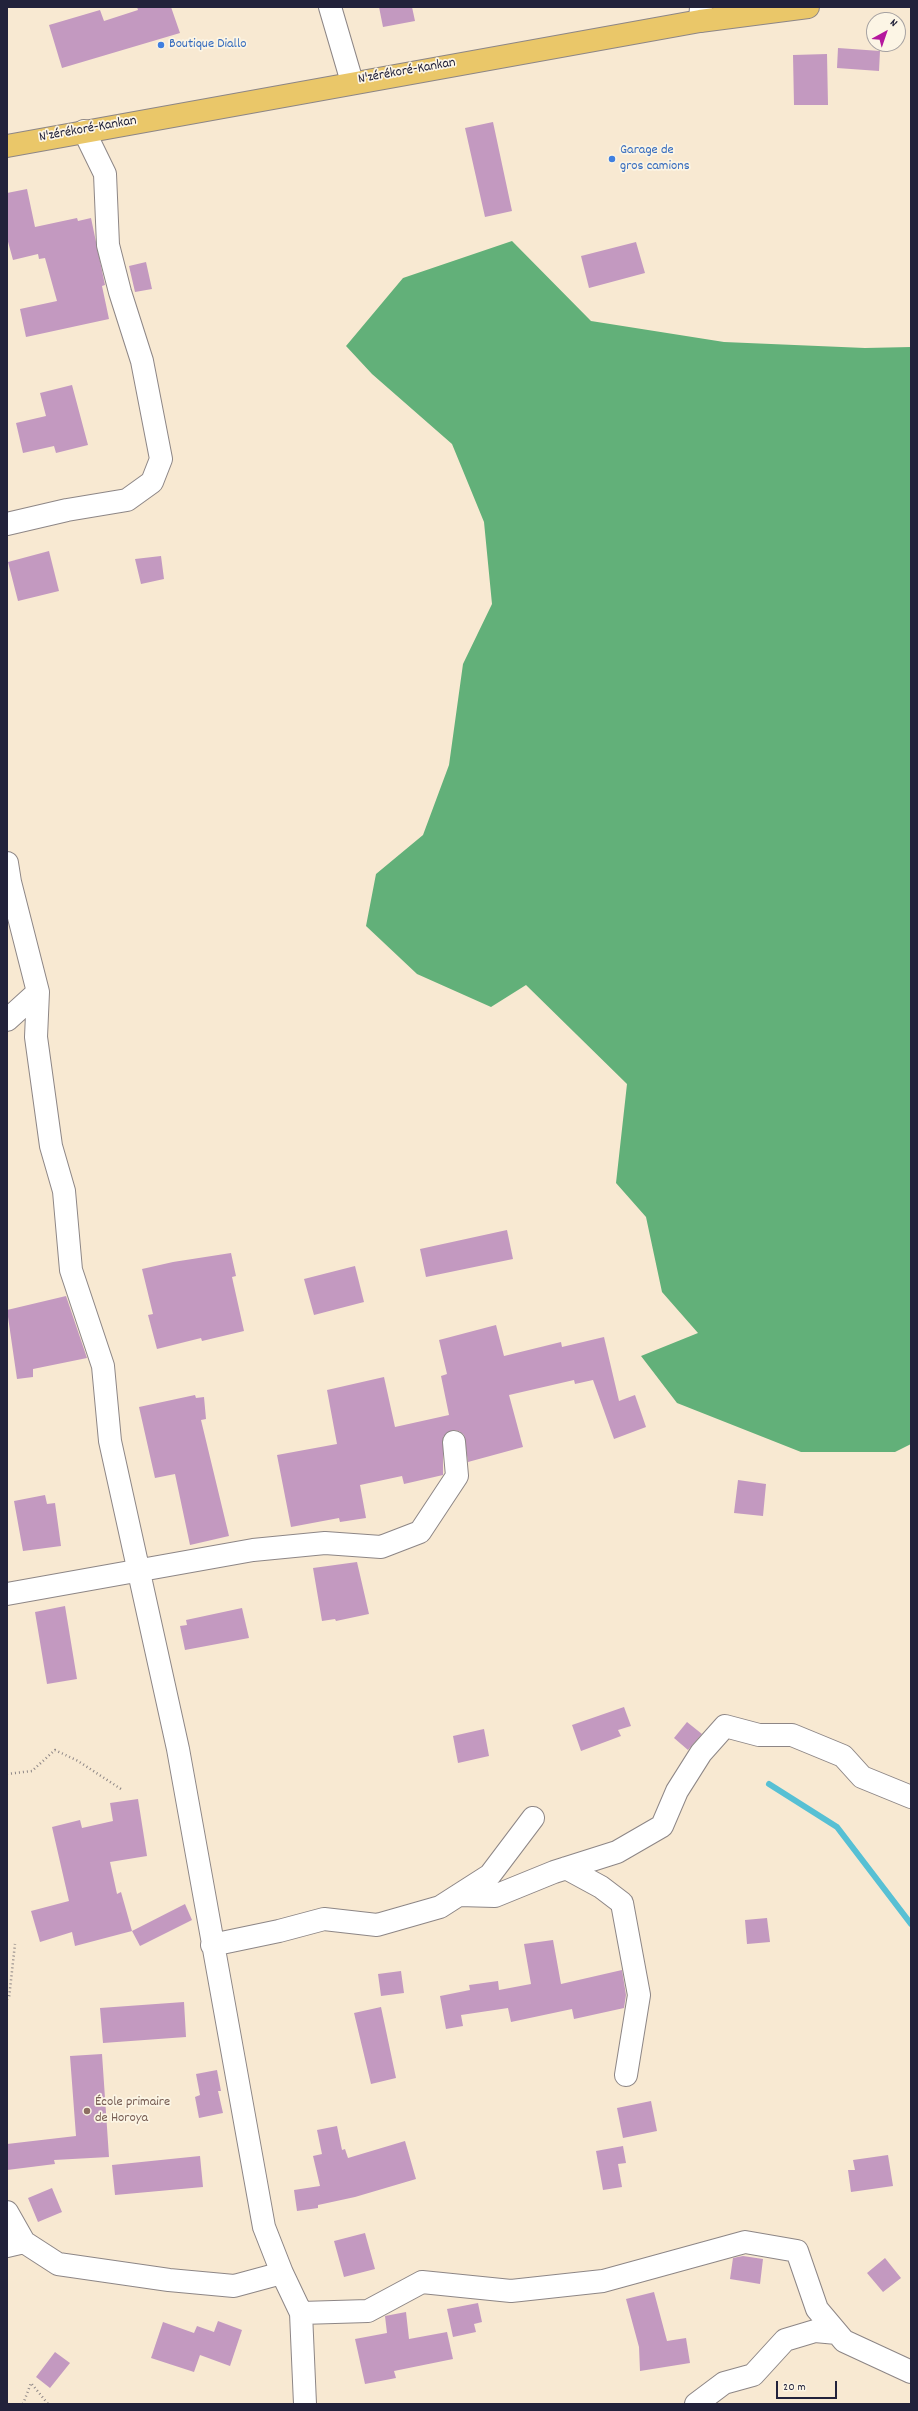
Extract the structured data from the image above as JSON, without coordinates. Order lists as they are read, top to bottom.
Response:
{
  "streets": {
    "highway": ["N'zérékoré-Kankan"]
  },
  "places": ["Boutique Diallo", "Garage de gros camions", "École primaire de Horoya"],
  "scale_bar": "20 m",
  "north": "top right"
}
